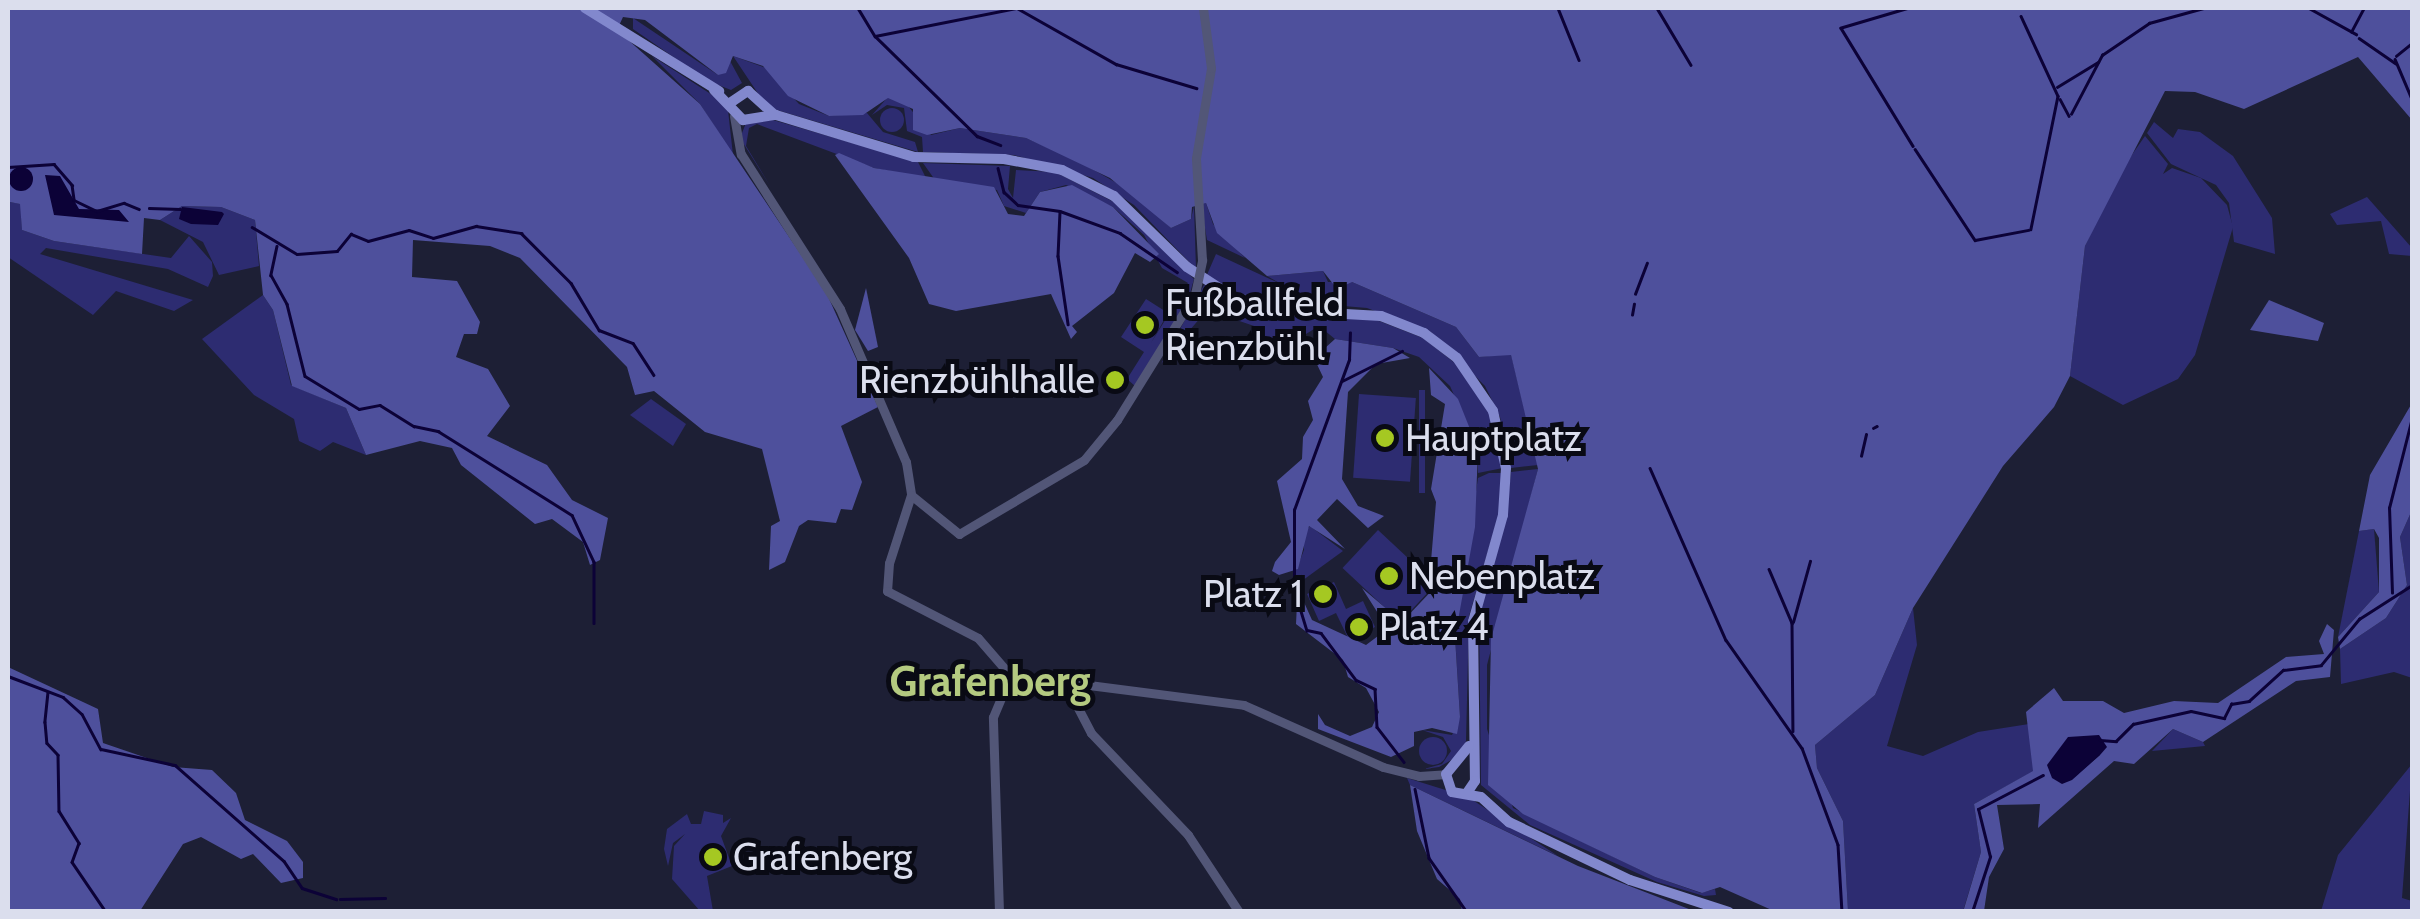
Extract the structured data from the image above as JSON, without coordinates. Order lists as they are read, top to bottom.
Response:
{
  "districts": ["Grafenberg"],
  "places": [
    "Fußballfeld Rienzbühl",
    "Rienzbühlhalle",
    "Hauptplatz",
    "Nebenplatz",
    "Platz 1",
    "Platz 4",
    "Grafenberg"
  ]
}
